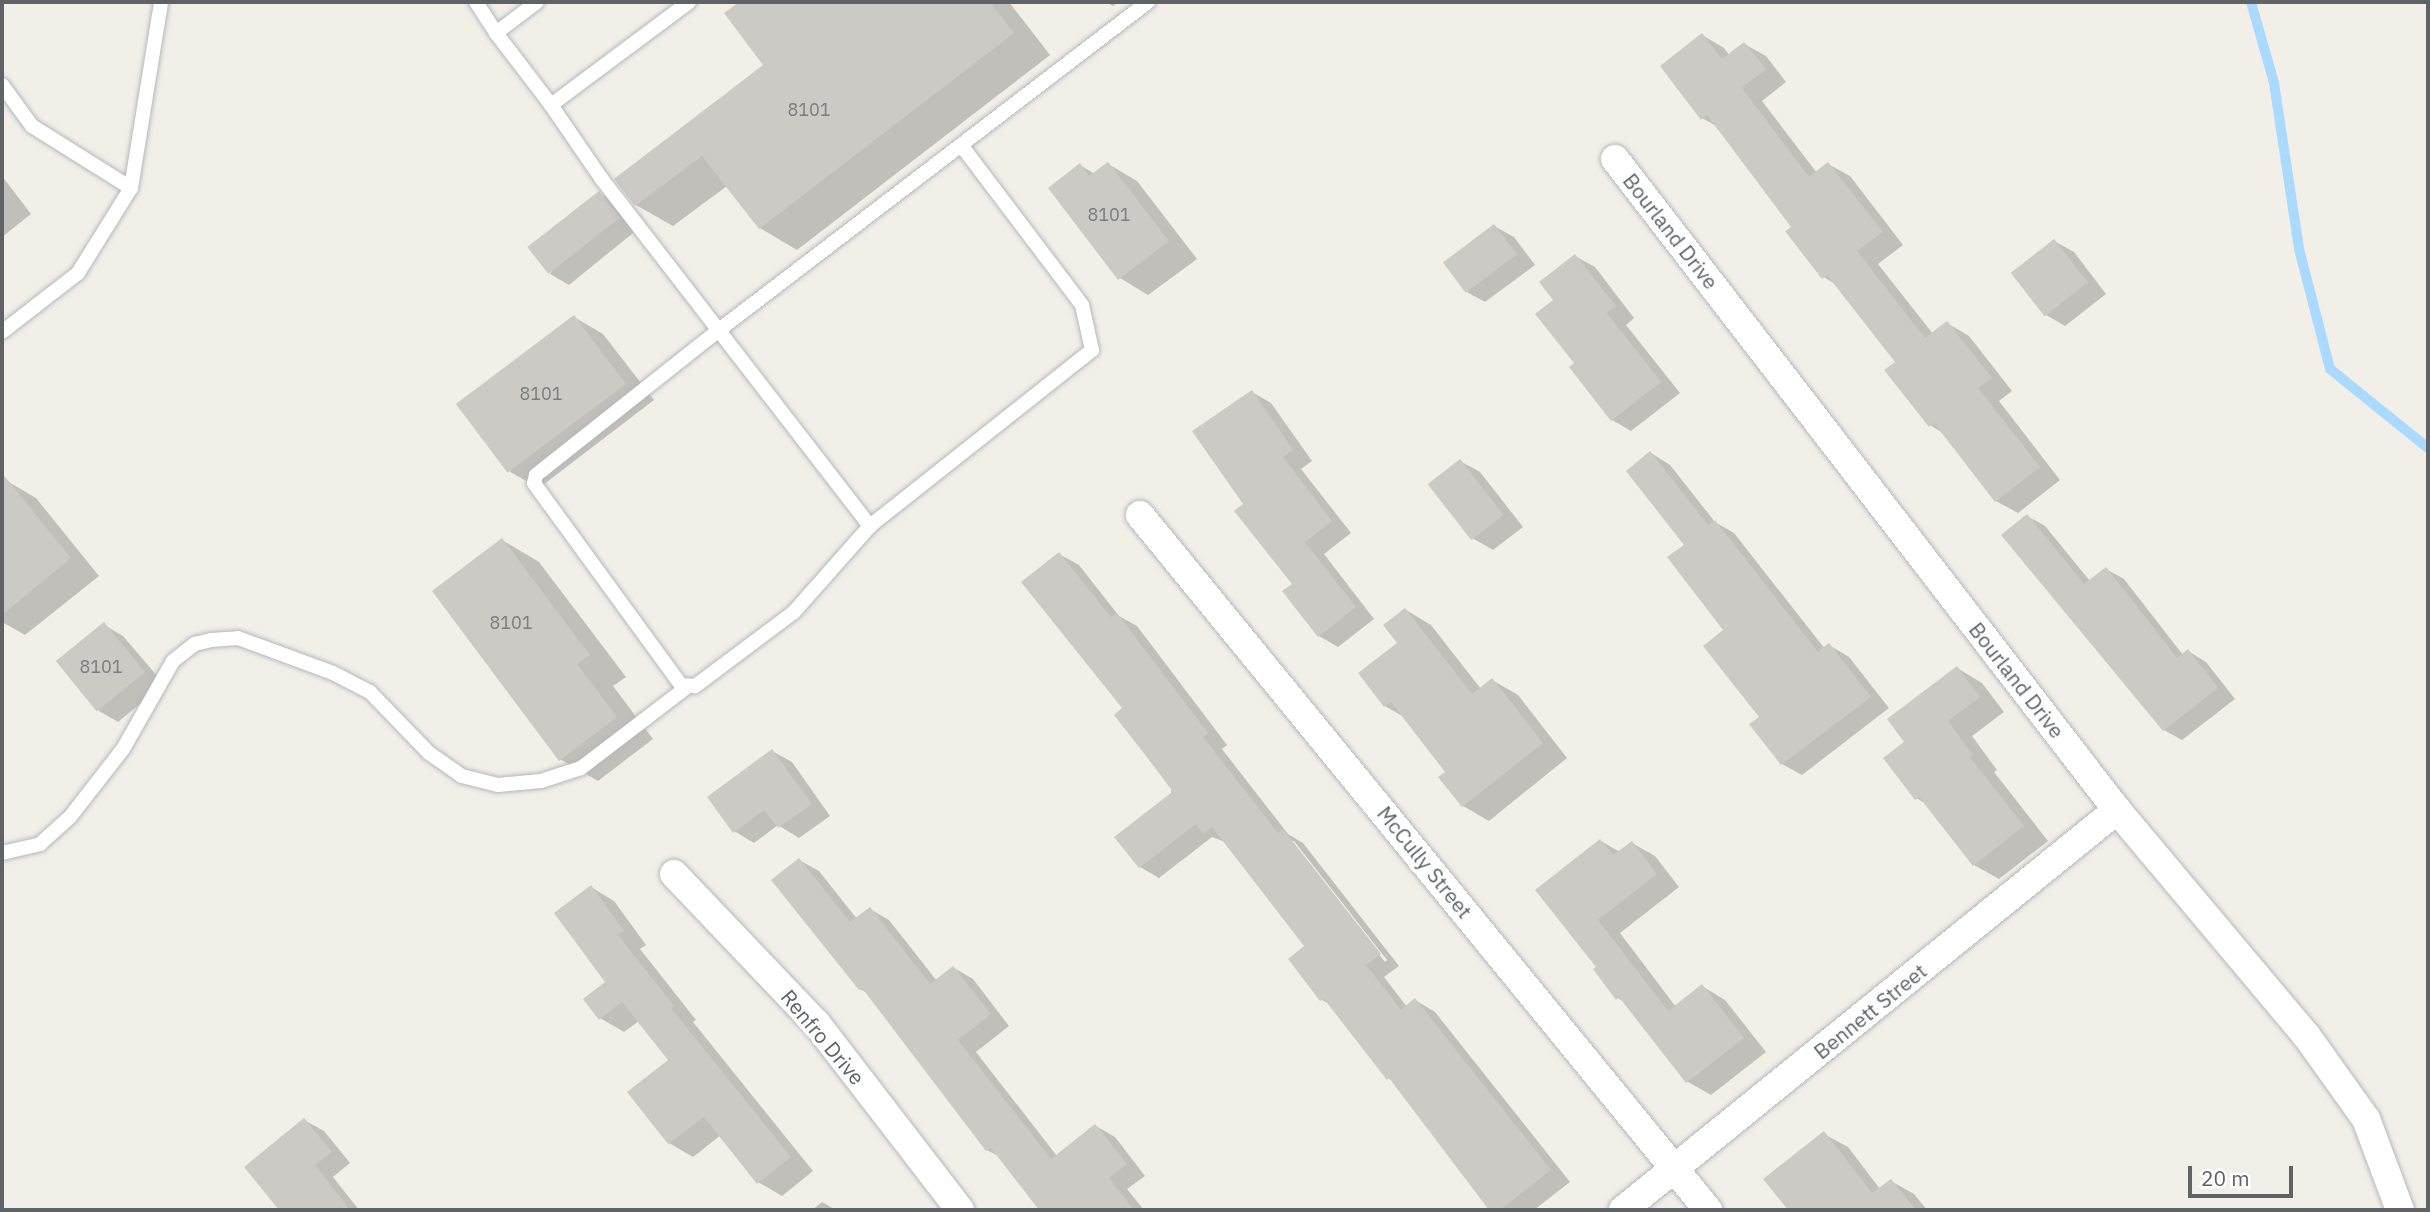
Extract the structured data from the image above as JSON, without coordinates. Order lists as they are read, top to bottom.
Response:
{
  "streets": {
    "street": [
      "Bourland Drive",
      "McCully Street",
      "Bennett Street",
      "Renfro Drive"
    ]
  },
  "crossings": [
    ["Bourland Drive", "Bennett Street"],
    ["McCully Street", "Bennett Street"]
  ],
  "house_numbers": [
    "8101",
    "8101",
    "8101",
    "8101",
    "8101"
  ],
  "scale_bar": "20 m"
}
